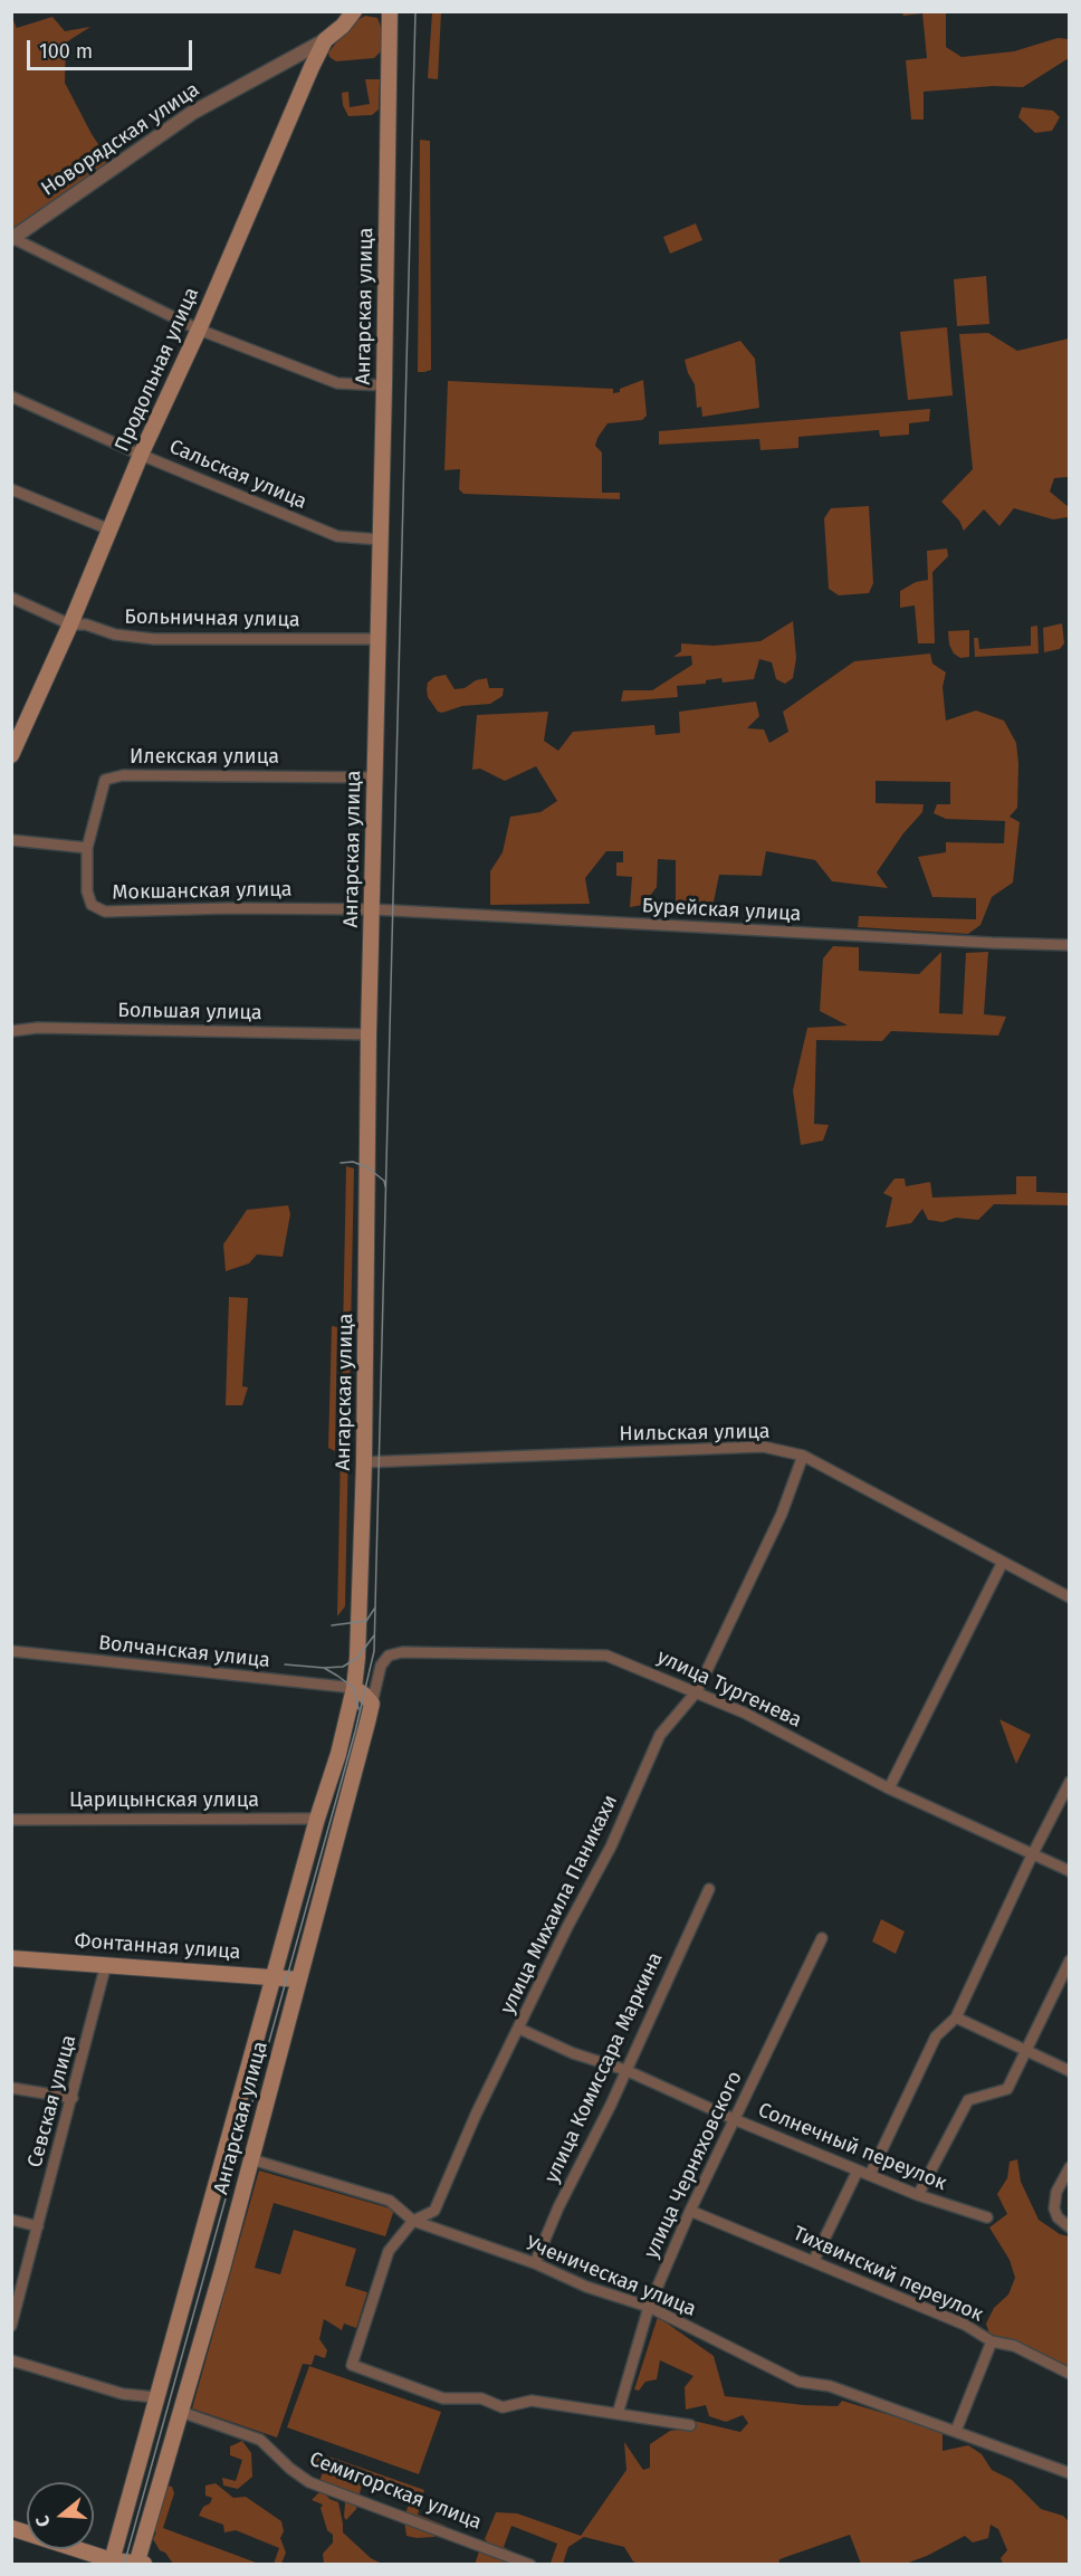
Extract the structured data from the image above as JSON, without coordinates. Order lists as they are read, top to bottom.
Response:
{
  "streets": {
    "main road": ["Ангарская улица", "Продольная улица", "Фонтанная улица"],
    "street": [
      "Новорядская улица",
      "Сальская улица",
      "Больничная улица",
      "Илекская улица",
      "Мокшанская улица",
      "Бурейская улица",
      "Большая улица",
      "Нильская улица",
      "Волчанская улица",
      "улица Тургенева",
      "Царицынская улица",
      "улица Михаила Паникахи",
      "улица Комиссара Маркина",
      "Севская улица",
      "Солнечный переулок",
      "улица Черняховского",
      "Тихвинский переулок",
      "Ученическая улица",
      "Семигорская улица"
    ]
  },
  "crossings": [
    ["Новорядская улица", "Продольная улица"],
    ["Ангарская улица", "Сальская улица"],
    ["Ангарская улица", "Больничная улица"],
    ["Ангарская улица", "Илекская улица"],
    ["Ангарская улица", "Мокшанская улица"],
    ["Ангарская улица", "Бурейская улица"],
    ["Ангарская улица", "Большая улица"],
    ["Ангарская улица", "Нильская улица"],
    ["Ангарская улица", "Волчанская улица"],
    ["Ангарская улица", "улица Тургенева"],
    ["Ангарская улица", "Царицынская улица"],
    ["Ангарская улица", "Фонтанная улица"],
    ["Ангарская улица", "Ученическая улица"],
    ["Ангарская улица", "Семигорская улица"],
    ["Продольная улица", "Сальская улица"],
    ["Продольная улица", "Больничная улица"],
    ["Илекская улица", "Мокшанская улица"],
    ["Мокшанская улица", "Бурейская улица"],
    ["Нильская улица", "улица Михаила Паникахи"],
    ["Волчанская улица", "улица Тургенева"],
    ["улица Тургенева", "улица Михаила Паникахи"],
    ["улица Михаила Паникахи", "Солнечный переулок"],
    ["улица Михаила Паникахи", "улица Черняховского"],
    ["улица Михаила Паникахи", "Ученическая улица"],
    ["Фонтанная улица", "Севская улица"],
    ["улица Комиссара Маркина", "Солнечный переулок"],
    ["улица Комиссара Маркина", "Ученическая улица"],
    ["Солнечный переулок", "улица Черняховского"],
    ["улица Черняховского", "Тихвинский переулок"],
    ["улица Черняховского", "Ученическая улица"]
  ],
  "scale_bar": "100 m",
  "north": "left"
}
